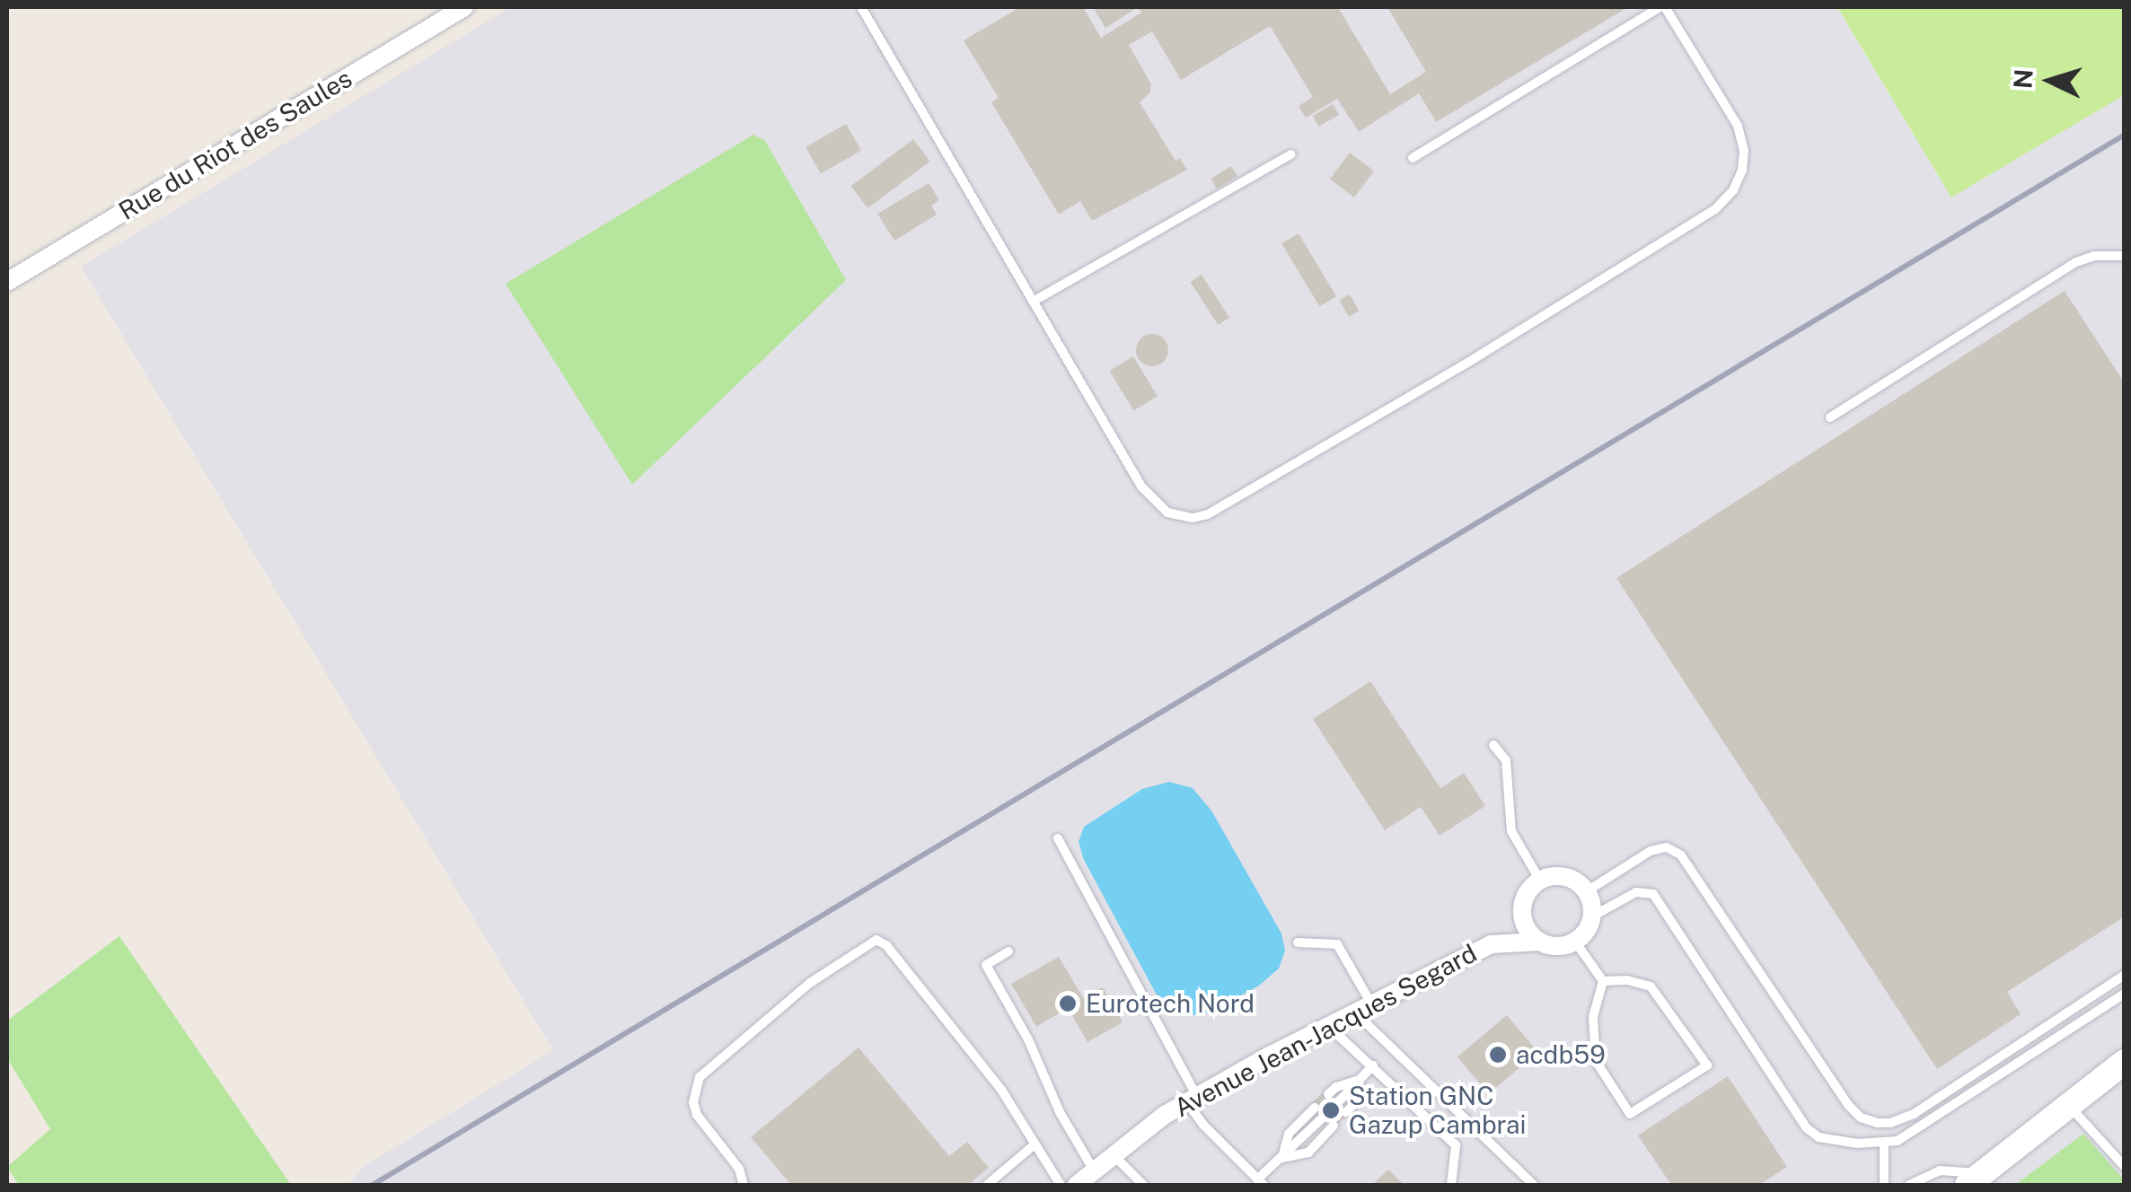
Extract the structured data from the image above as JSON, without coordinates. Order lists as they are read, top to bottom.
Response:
{
  "streets": {
    "street": ["Rue du Riot des Saules", "Avenue Jean-Jacques Segard"]
  },
  "places": ["Eurotech Nord", "acdb59", "Station GNC Gazup Cambrai"],
  "north": "left"
}
